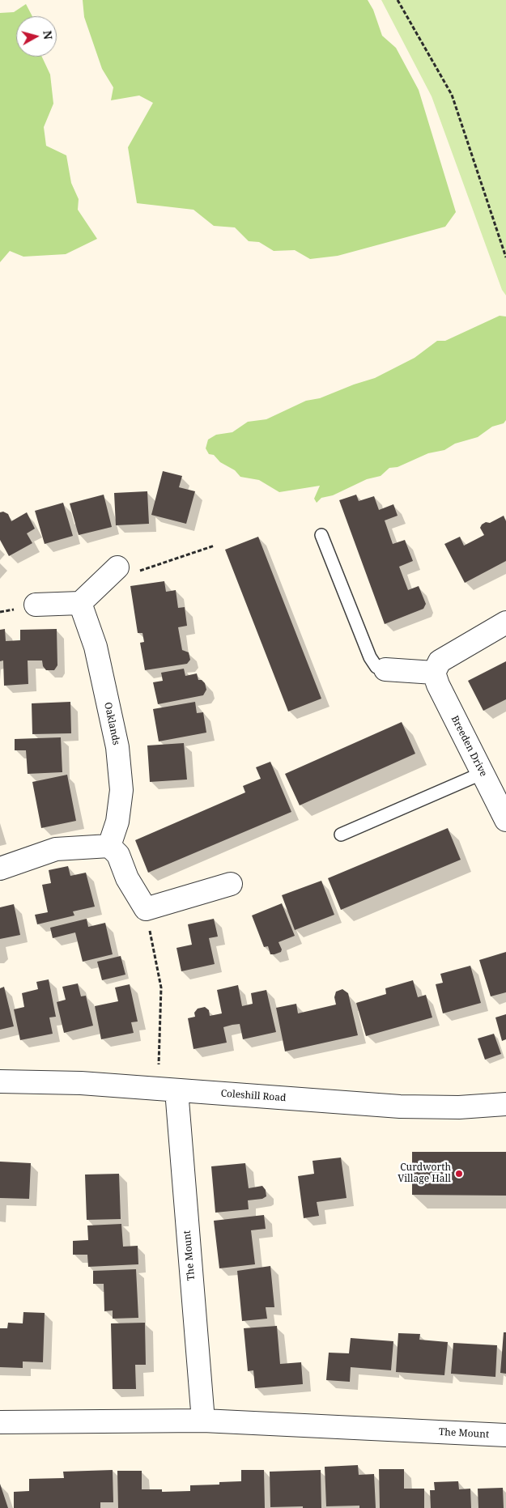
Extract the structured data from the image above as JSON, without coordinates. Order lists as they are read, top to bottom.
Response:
{
  "streets": {
    "street": [
      "Oaklands",
      "Breeden Drive",
      "Coleshill Road",
      "The Mount"
    ]
  },
  "crossings": [
    ["Coleshill Road", "The Mount"]
  ],
  "places": ["Curdworth Village Hall"],
  "north": "right"
}
